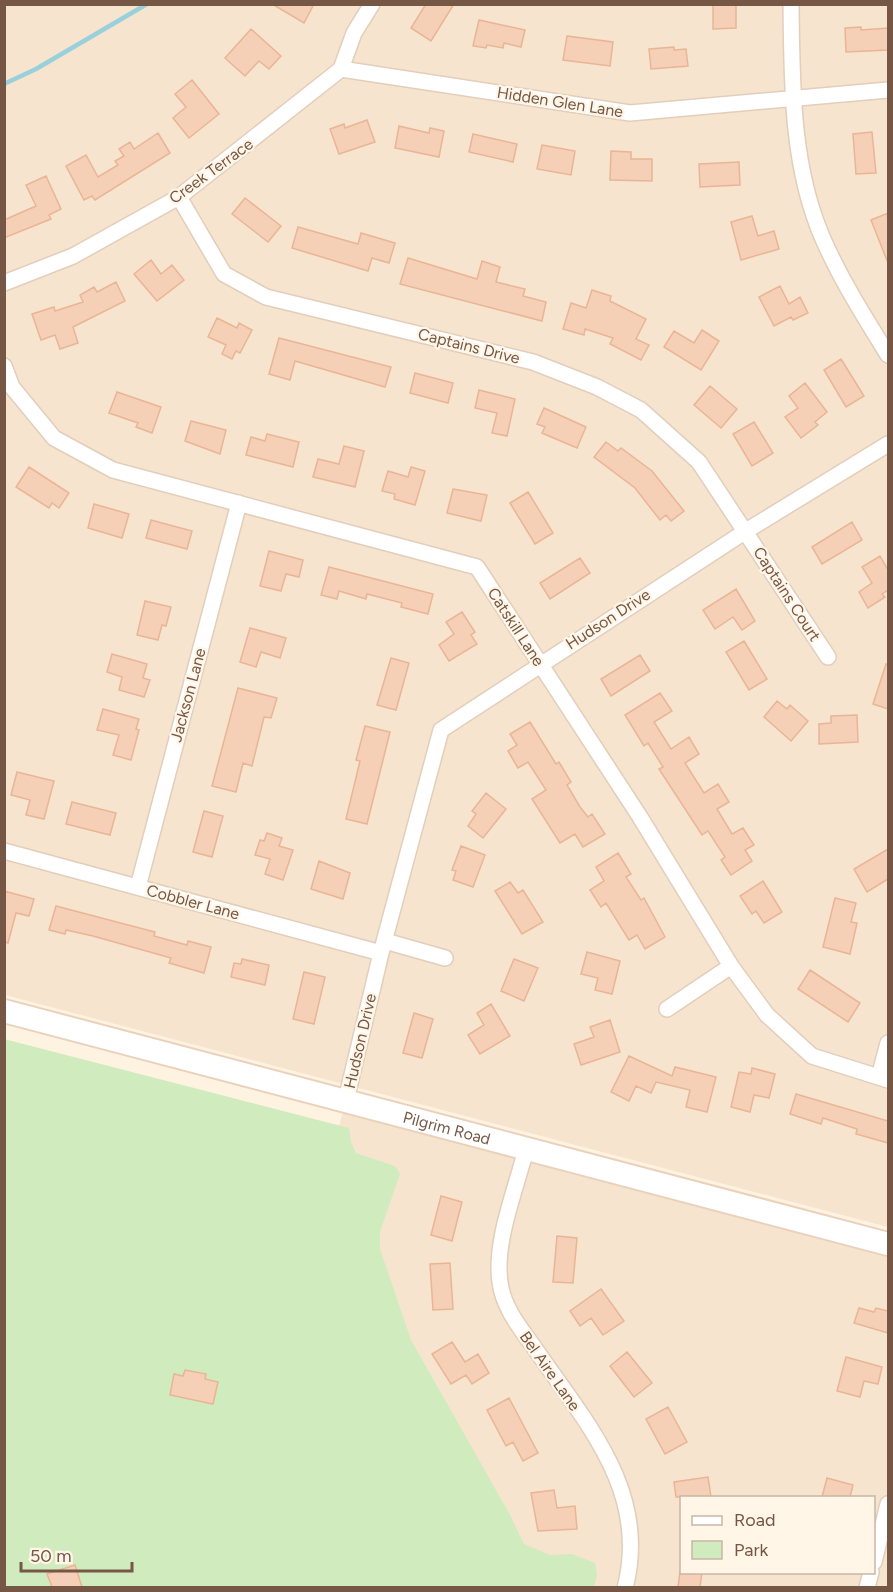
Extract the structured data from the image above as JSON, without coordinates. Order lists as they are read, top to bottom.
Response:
{
  "streets": {
    "street": [
      "Hidden Glen Lane",
      "Creek Terrace",
      "Captains Drive",
      "Captains Court",
      "Hudson Drive",
      "Catskill Lane",
      "Jackson Lane",
      "Cobbler Lane",
      "Pilgrim Road",
      "Bel Aire Lane"
    ]
  },
  "crossings": [
    ["Hidden Glen Lane", "Creek Terrace"],
    ["Creek Terrace", "Captains Drive"],
    ["Captains Drive", "Captains Court"],
    ["Captains Drive", "Hudson Drive"],
    ["Captains Court", "Hudson Drive"],
    ["Hudson Drive", "Catskill Lane"],
    ["Hudson Drive", "Cobbler Lane"],
    ["Hudson Drive", "Pilgrim Road"],
    ["Catskill Lane", "Jackson Lane"],
    ["Jackson Lane", "Cobbler Lane"],
    ["Pilgrim Road", "Bel Aire Lane"]
  ],
  "legend": ["Road", "Park"],
  "scale_bar": "50 m"
}
